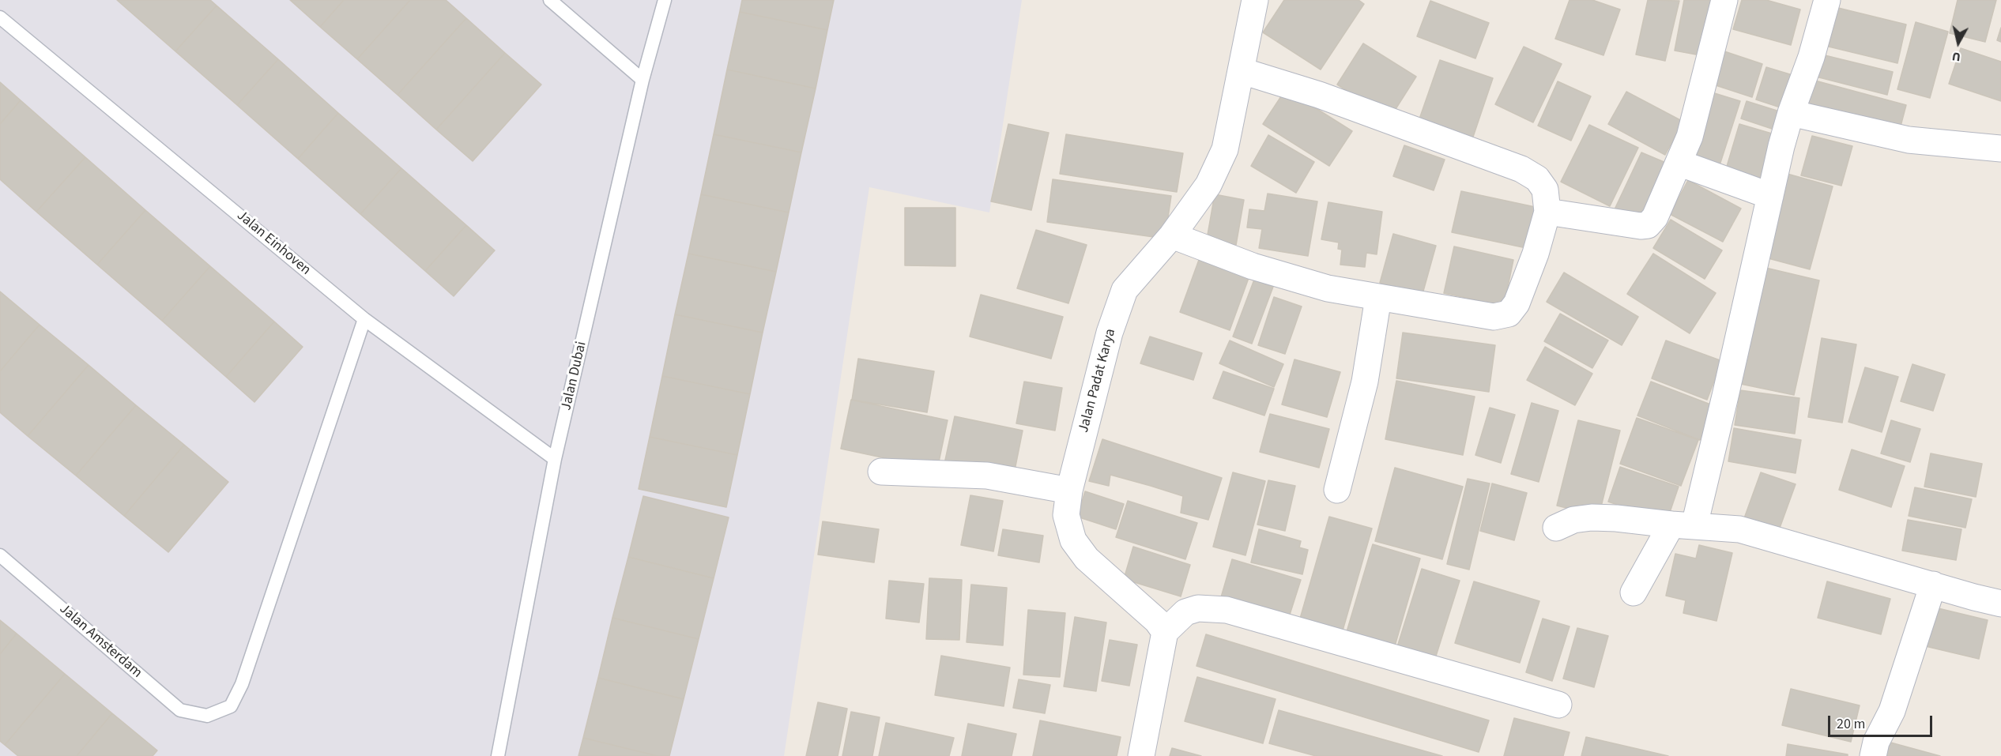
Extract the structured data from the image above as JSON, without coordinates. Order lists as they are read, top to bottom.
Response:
{
  "streets": {
    "street": ["Jalan Padat Karya"],
    "lane": ["Jalan Einhoven", "Jalan Dubai", "Jalan Amsterdam"]
  },
  "crossings": [
    ["Jalan Einhoven", "Jalan Dubai"],
    ["Jalan Einhoven", "Jalan Amsterdam"]
  ],
  "scale_bar": "20 m",
  "north": "bottom"
}
